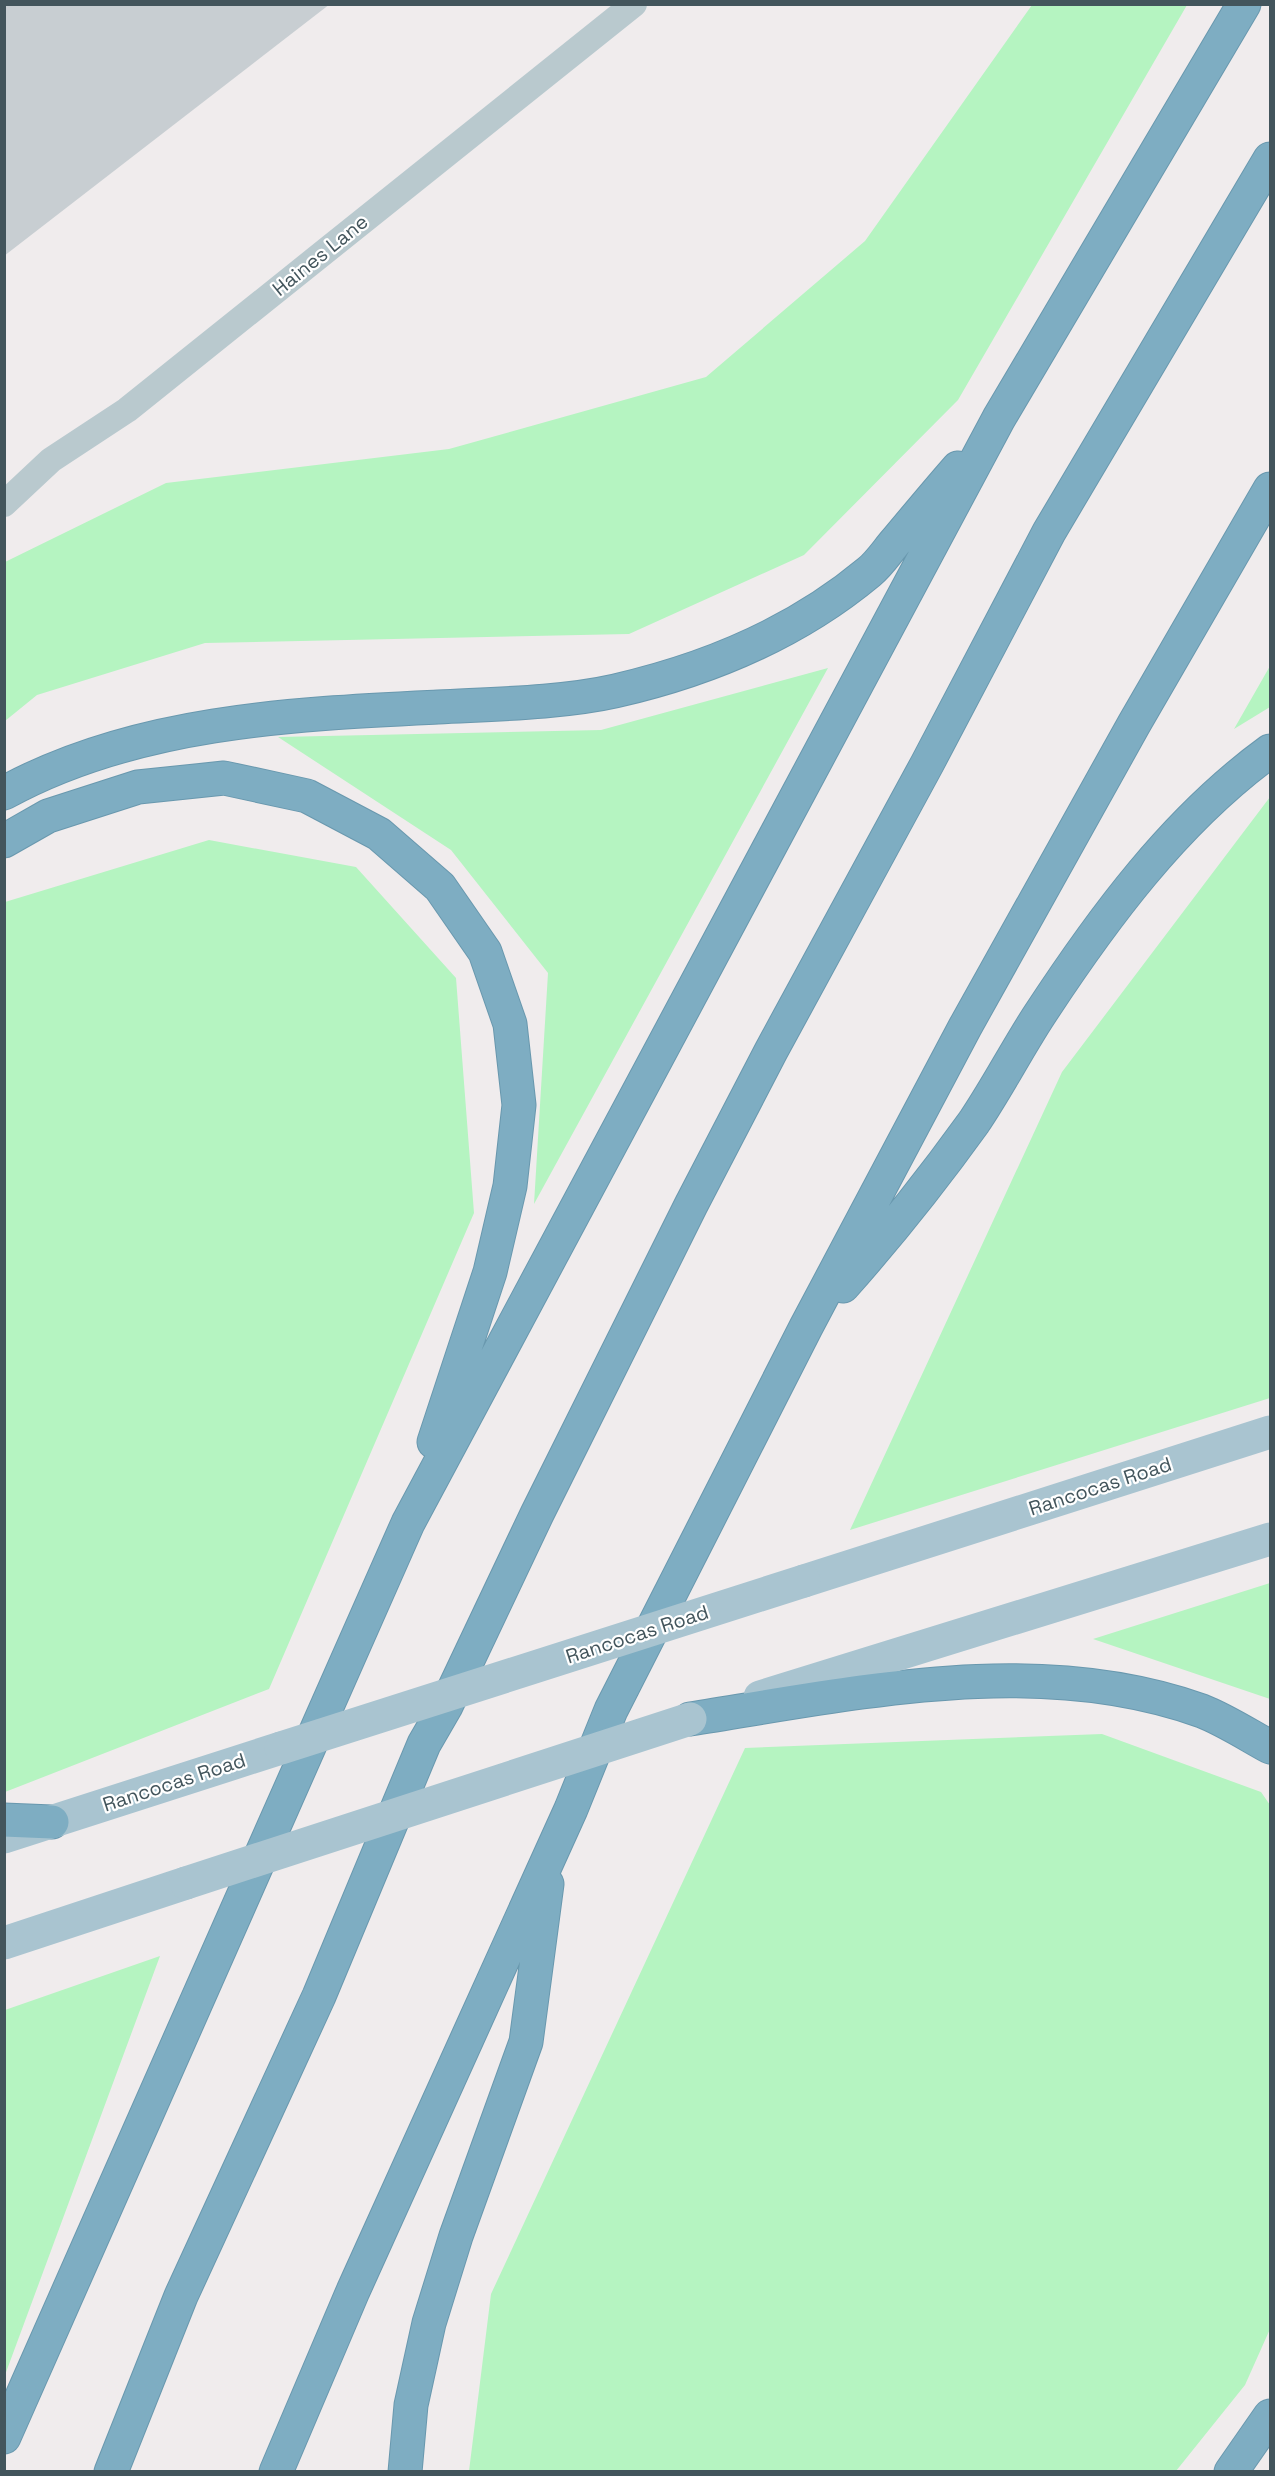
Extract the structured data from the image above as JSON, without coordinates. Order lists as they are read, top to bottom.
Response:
{
  "streets": {
    "main road": ["Rancocas Road"],
    "lane": ["Haines Lane"]
  }
}
